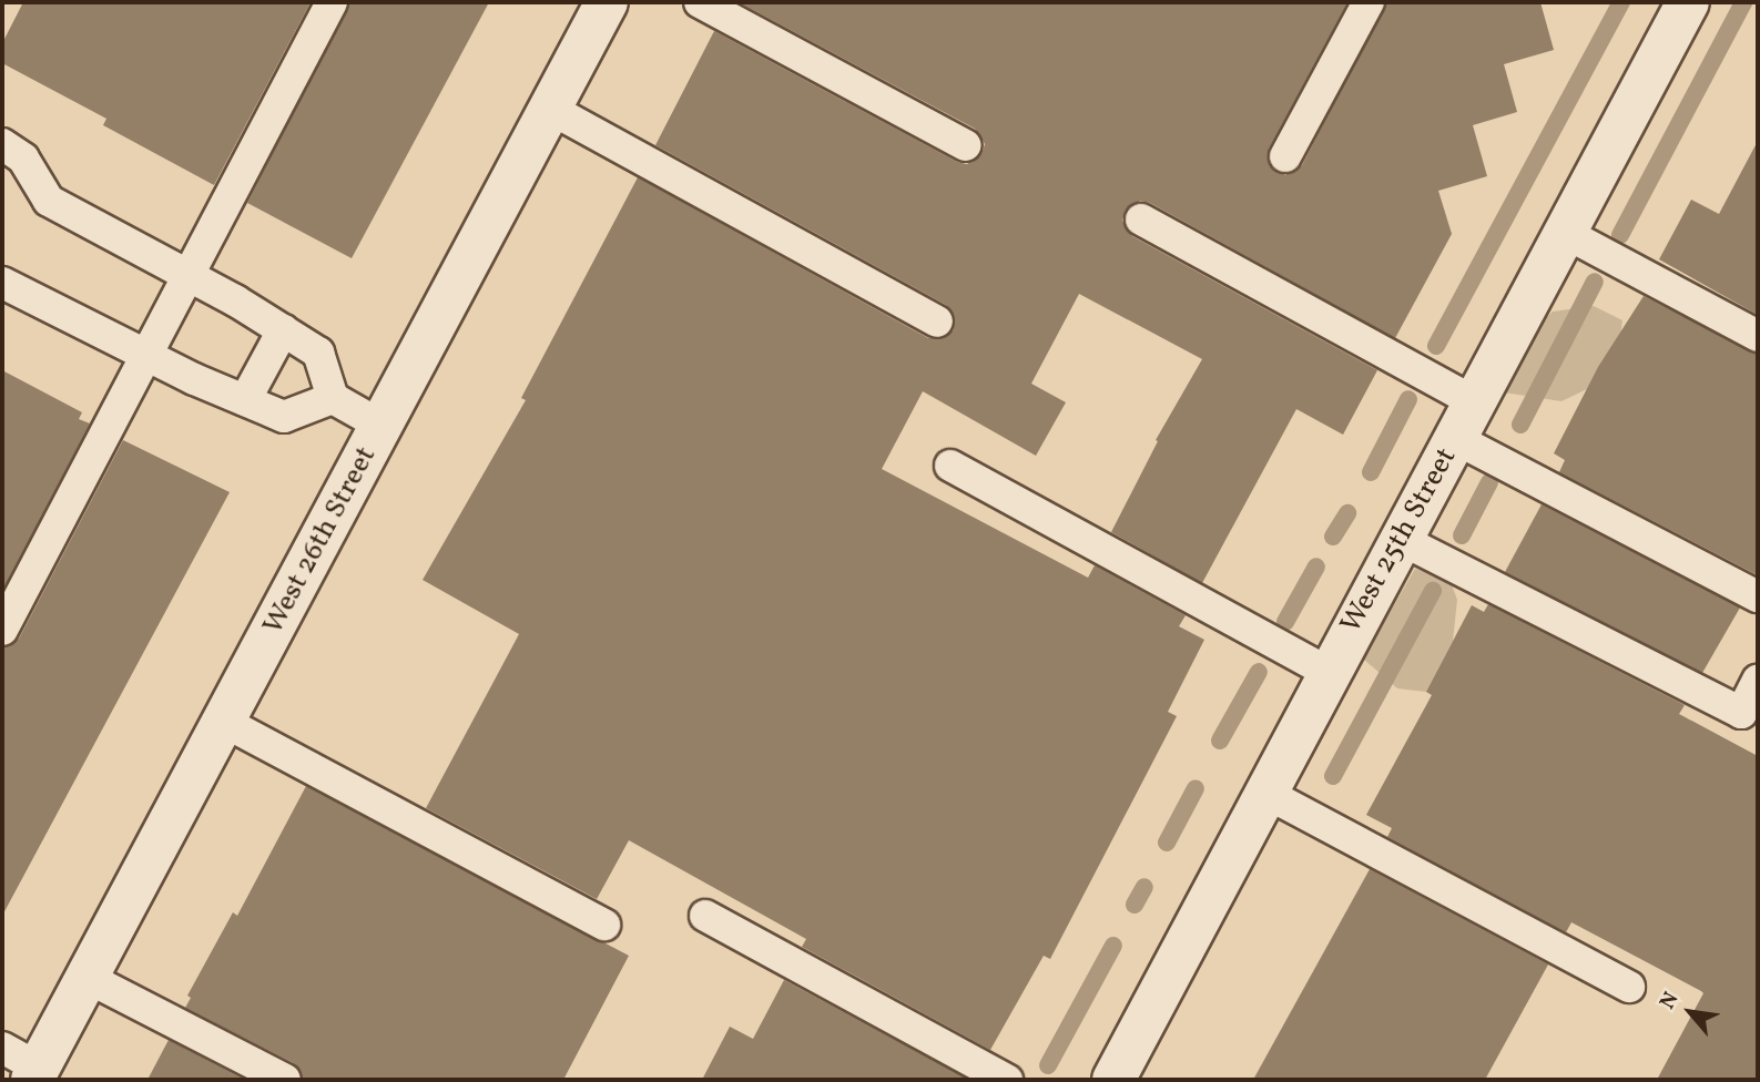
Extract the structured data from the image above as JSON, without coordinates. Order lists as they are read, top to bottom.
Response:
{
  "streets": {
    "street": ["West 26th Street", "West 25th Street"]
  },
  "north": "top left"
}
